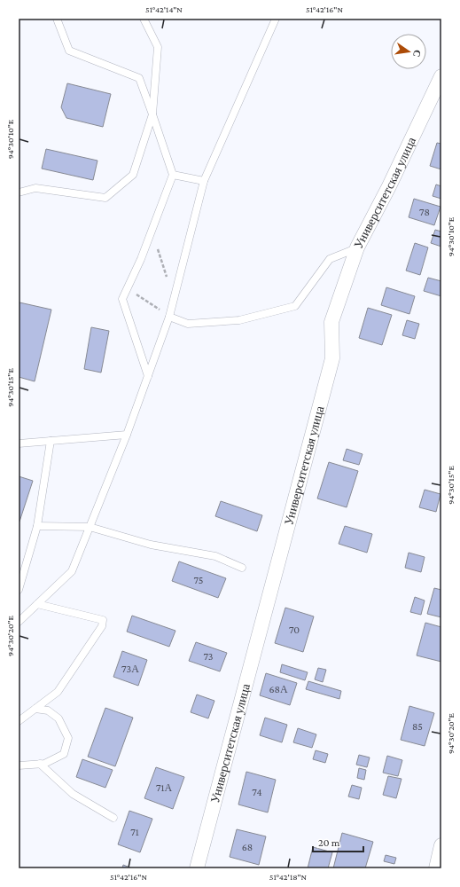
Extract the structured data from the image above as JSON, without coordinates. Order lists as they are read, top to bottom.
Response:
{
  "streets": {
    "street": ["Университетская улица"]
  },
  "house_numbers": [
    "78",
    "75",
    "70",
    "73",
    "73А",
    "68А",
    "85",
    "71А",
    "74",
    "71",
    "68"
  ],
  "scale_bar": "20 m",
  "north": "right",
  "coordinates": [
    "51°42'14\"N",
    "51°42'16\"N",
    "94°30'10\"E",
    "94°30'15\"E",
    "94°30'20\"E",
    "51°42'18\"N"
  ]
}
